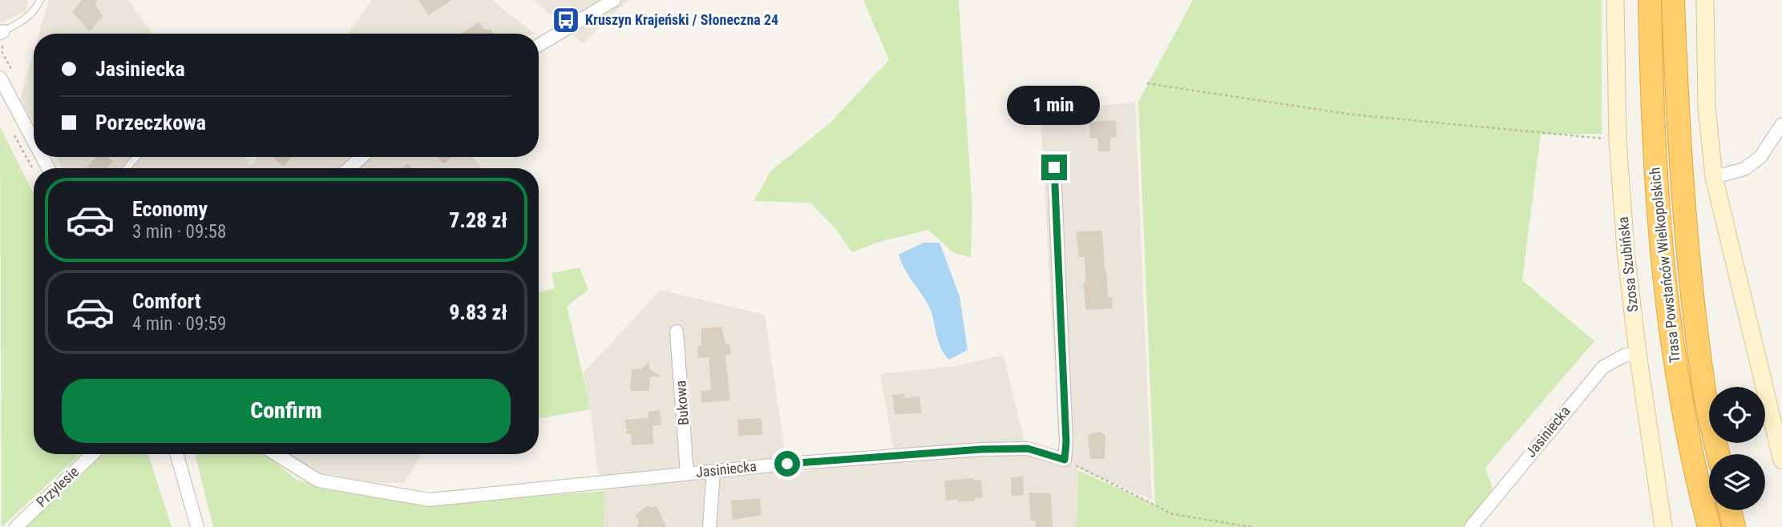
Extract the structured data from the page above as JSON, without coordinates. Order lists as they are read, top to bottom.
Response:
{
  "streets": {
    "highway": ["Trasa Powstańców Wielkopolskich"],
    "street": [
      "Szosa Szubińska",
      "Bukowa",
      "Jasiniecka",
      "Przylesie"
    ]
  },
  "crossings": [
    ["Szosa Szubińska", "Jasiniecka"],
    ["Bukowa", "Jasiniecka"]
  ],
  "places": {
    "bus stop": ["Kruszyn Krajeński / Słoneczna 24"]
  },
  "page": {
    "banner": ["Jasiniecka", "Porzeczkowa"],
    "bubble": "1 min",
    "list": [
      {
        "name": "Economy",
        "note": "3 min · 09:58",
        "value": "7.28 zł"
      },
      {
        "name": "Comfort",
        "note": "4 min · 09:59",
        "value": "9.83 zł"
      }
    ],
    "buttons": "Confirm"
  }
}
